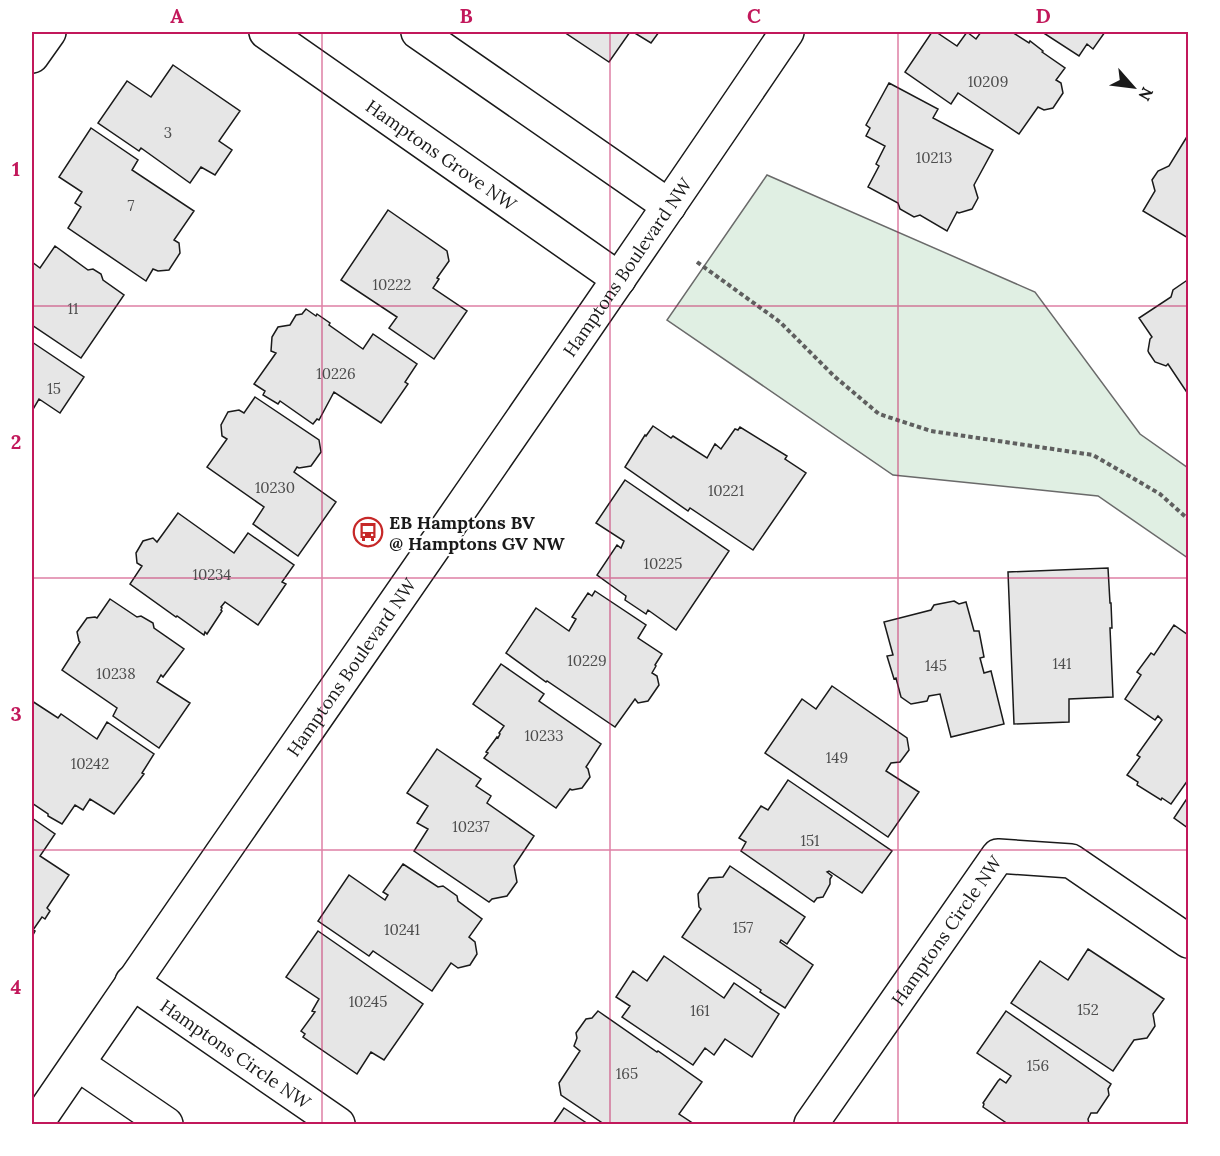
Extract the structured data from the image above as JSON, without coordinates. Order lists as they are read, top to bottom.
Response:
{
  "streets": {
    "street": ["Hamptons Grove NW", "Hamptons Boulevard NW", "Hamptons Circle NW"]
  },
  "crossings": [
    ["Hamptons Grove NW", "Hamptons Boulevard NW"],
    ["Hamptons Boulevard NW", "Hamptons Circle NW"]
  ],
  "places": {
    "bus stop": ["EB Hamptons BV @ Hamptons GV NW"]
  },
  "house_numbers": [
    "10209",
    "3",
    "10213",
    "7",
    "10222",
    "11",
    "10226",
    "15",
    "10230",
    "10221",
    "10225",
    "10234",
    "10229",
    "141",
    "145",
    "10238",
    "10233",
    "149",
    "10242",
    "10237",
    "151",
    "157",
    "10241",
    "10245",
    "152",
    "161",
    "156",
    "165"
  ],
  "north": "bottom right",
  "grid": {
    "columns": [
      "A",
      "B",
      "C",
      "D"
    ],
    "rows": [
      "1",
      "2",
      "3",
      "4"
    ]
  }
}
